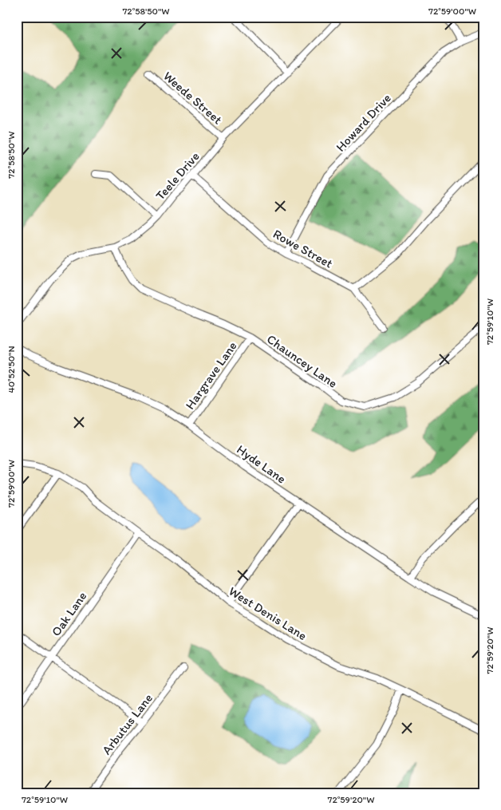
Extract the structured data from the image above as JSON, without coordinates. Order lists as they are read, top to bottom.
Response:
{
  "streets": {
    "street": [
      "Weede Street",
      "Howard Drive",
      "Teele Drive",
      "Rowe Street",
      "Chauncey Lane",
      "Hargrave Lane",
      "Hyde Lane",
      "West Denis Lane",
      "Oak Lane",
      "Arbutus Lane"
    ]
  },
  "crossings": [
    ["Weede Street", "Teele Drive"],
    ["Howard Drive", "Rowe Street"],
    ["Teele Drive", "Rowe Street"],
    ["Teele Drive", "Chauncey Lane"],
    ["Chauncey Lane", "Hargrave Lane"],
    ["Hargrave Lane", "Hyde Lane"],
    ["West Denis Lane", "Oak Lane"]
  ],
  "coordinates": [
    "72°58'50\"W",
    "72°59'00\"W",
    "72°59'10\"W",
    "40°52'50\"N",
    "72°59'20\"W"
  ]
}
